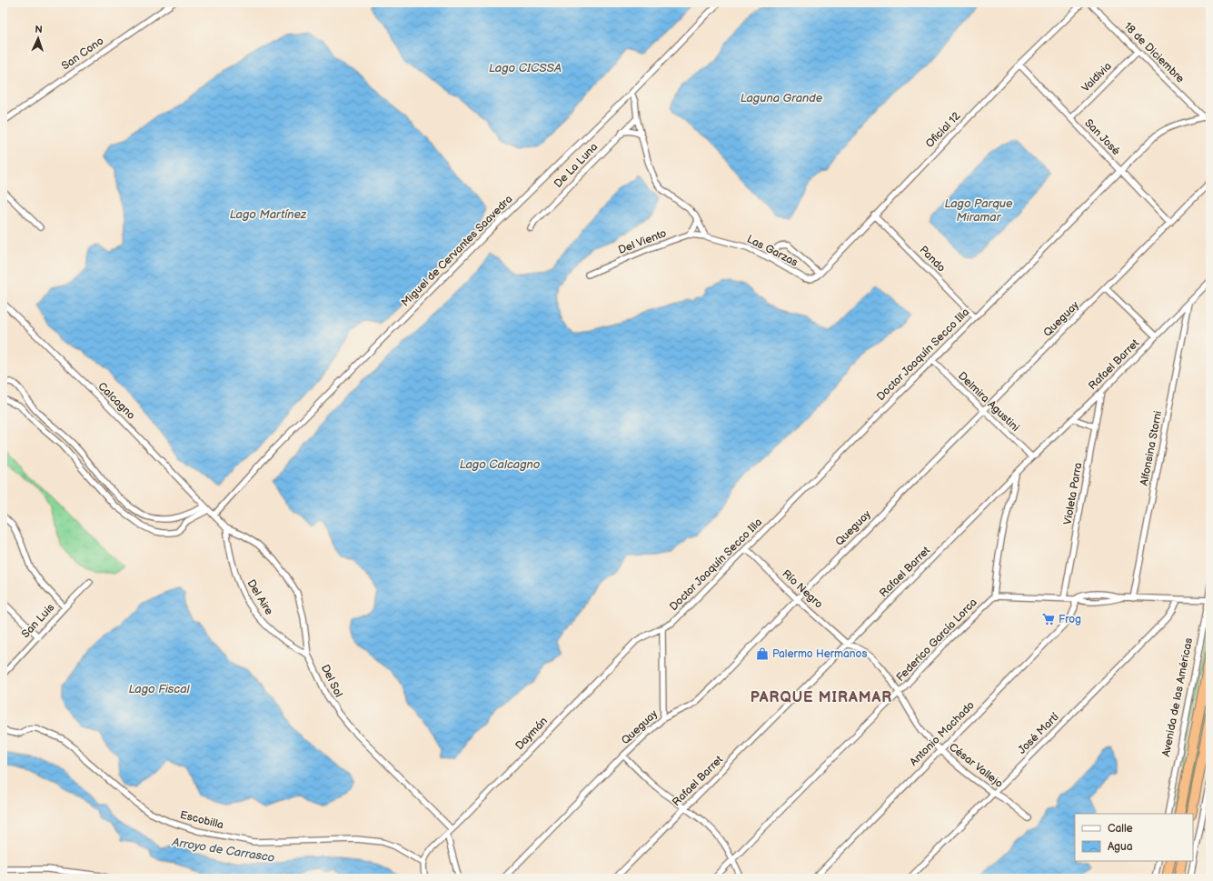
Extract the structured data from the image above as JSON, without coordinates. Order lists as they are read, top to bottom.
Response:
{
  "streets": {
    "street": [
      "18 de Diciembre",
      "San Cono",
      "Valdivia",
      "Oficial 12",
      "San José",
      "De La Luna",
      "Del Viento",
      "Miguel de Cervantes Saavedra",
      "Las Garzas",
      "Pando",
      "Queguay",
      "Doctor Joaquín Secco Illa",
      "Rafael Barret",
      "Calcagno",
      "Delmira Agustini",
      "Alfonsina Storni",
      "Violeta Parra",
      "Río Negro",
      "Del Aire",
      "San Luis",
      "Federico García Lorca",
      "Del Sol",
      "Avenida de las Américas",
      "Daymán",
      "Antonio Machado",
      "José Martí",
      "César Vallejo",
      "Escobilla"
    ]
  },
  "crossings": [
    ["18 de Diciembre", "Valdivia"],
    ["18 de Diciembre", "Doctor Joaquín Secco Illa"],
    ["Valdivia", "San José"],
    ["Oficial 12", "San José"],
    ["Oficial 12", "Las Garzas"],
    ["Oficial 12", "Pando"],
    ["San José", "Queguay"],
    ["San José", "Doctor Joaquín Secco Illa"],
    ["Del Viento", "Las Garzas"],
    ["Miguel de Cervantes Saavedra", "Calcagno"],
    ["Pando", "Doctor Joaquín Secco Illa"],
    ["Queguay", "Delmira Agustini"],
    ["Queguay", "Río Negro"],
    ["Doctor Joaquín Secco Illa", "Delmira Agustini"],
    ["Doctor Joaquín Secco Illa", "Río Negro"],
    ["Doctor Joaquín Secco Illa", "Daymán"],
    ["Rafael Barret", "Delmira Agustini"],
    ["Rafael Barret", "Alfonsina Storni"],
    ["Rafael Barret", "Violeta Parra"],
    ["Rafael Barret", "Río Negro"],
    ["Rafael Barret", "César Vallejo"],
    ["Calcagno", "Del Aire"],
    ["Calcagno", "Del Sol"],
    ["Río Negro", "César Vallejo"],
    ["Del Aire", "Del Sol"],
    ["Federico García Lorca", "César Vallejo"],
    ["Del Sol", "Daymán"],
    ["Daymán", "Escobilla"],
    ["Antonio Machado", "César Vallejo"],
    ["José Martí", "César Vallejo"]
  ],
  "districts": ["PARQUE MIRAMAR"],
  "water": [
    "Lago CICSSA",
    "Laguna Grande",
    "Lago Parque Miramar",
    "Lago Martínez",
    "Lago Calcagno",
    "Lago Fiscal",
    "Arroyo de Carrasco"
  ],
  "places": {
    "supermarket": ["Frog"],
    "shop": ["Palermo Hermanos"]
  },
  "legend": ["Calle", "Agua"],
  "north": "top"
}
